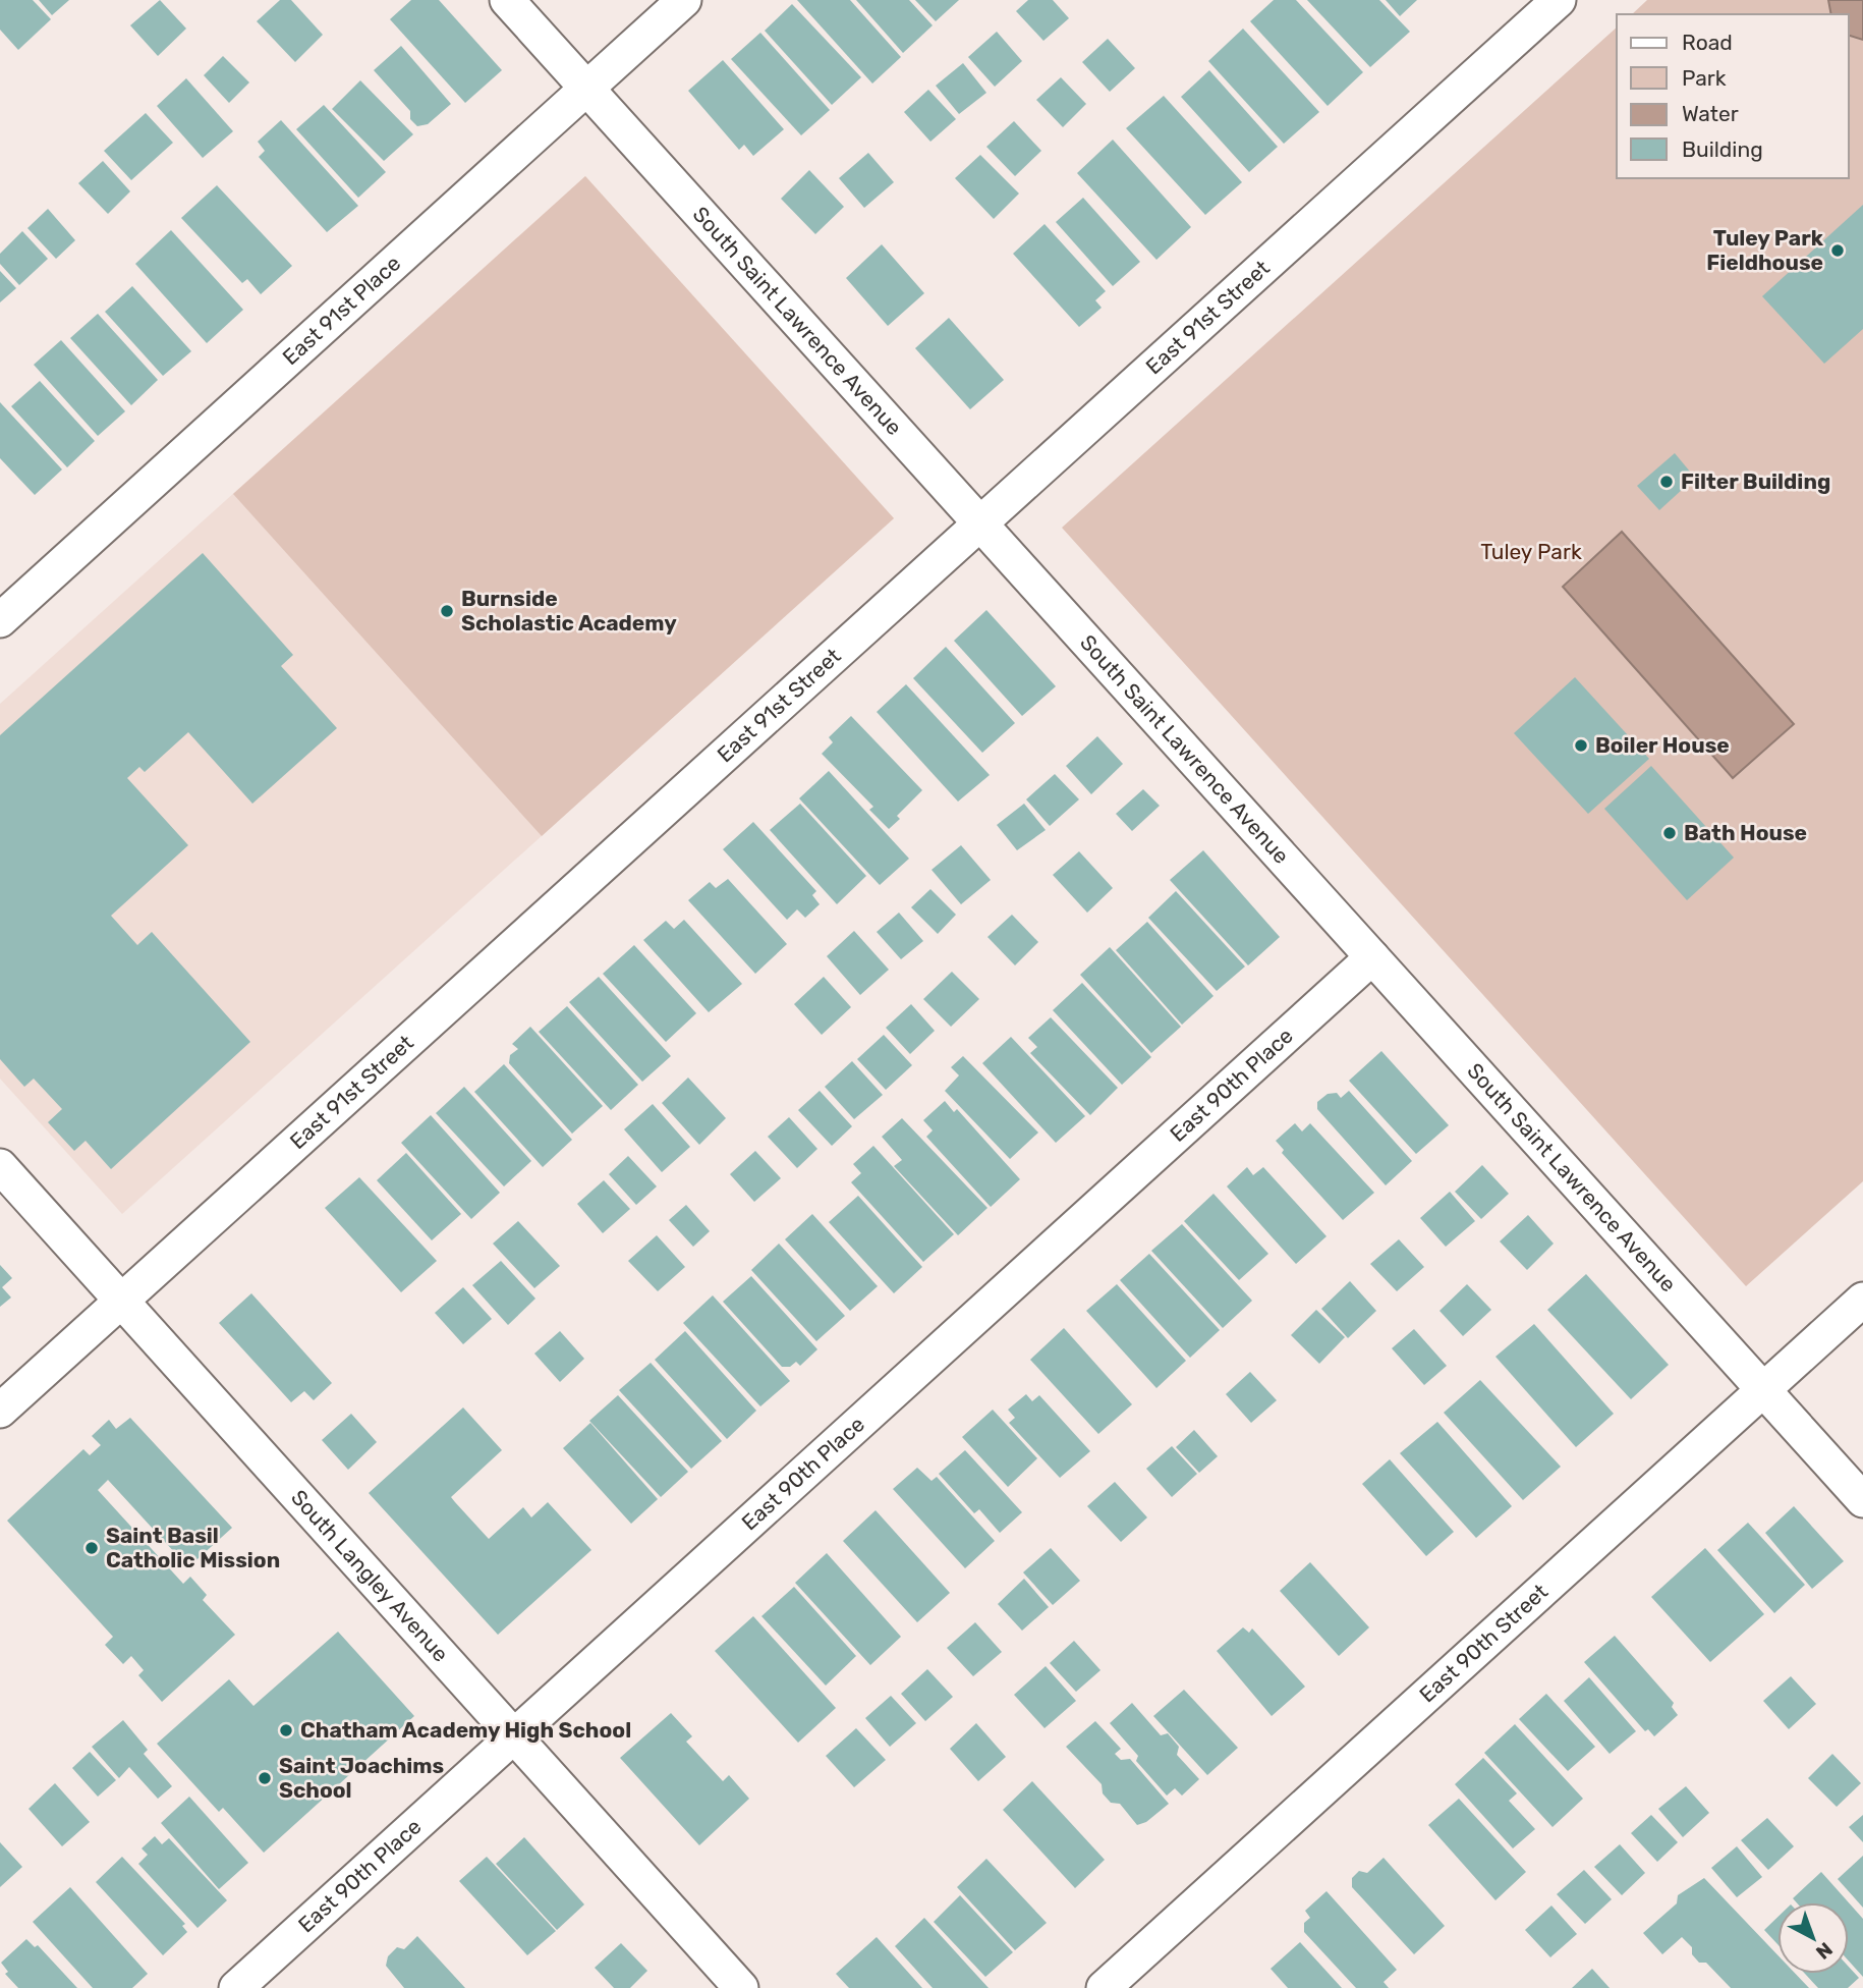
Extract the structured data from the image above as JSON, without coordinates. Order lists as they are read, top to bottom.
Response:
{
  "streets": {
    "street": [
      "East 91st Place",
      "East 91st Street",
      "South Saint Lawrence Avenue",
      "East 90th Place",
      "South Langley Avenue",
      "East 90th Street"
    ]
  },
  "crossings": [
    ["East 91st Place", "South Saint Lawrence Avenue"],
    ["East 91st Street", "South Saint Lawrence Avenue"],
    ["East 91st Street", "South Langley Avenue"],
    ["South Saint Lawrence Avenue", "East 90th Place"],
    ["South Saint Lawrence Avenue", "East 90th Street"],
    ["East 90th Place", "South Langley Avenue"]
  ],
  "parks": ["Tuley Park"],
  "places": [
    "Tuley Park Fieldhouse",
    "Filter Building",
    "Burnside Scholastic Academy",
    "Boiler House",
    "Bath House",
    "Saint Basil Catholic Mission",
    "Chatham Academy High School",
    "Saint Joachims School"
  ],
  "legend": [
    "Road",
    "Park",
    "Water",
    "Building"
  ],
  "north": "bottom right"
}
